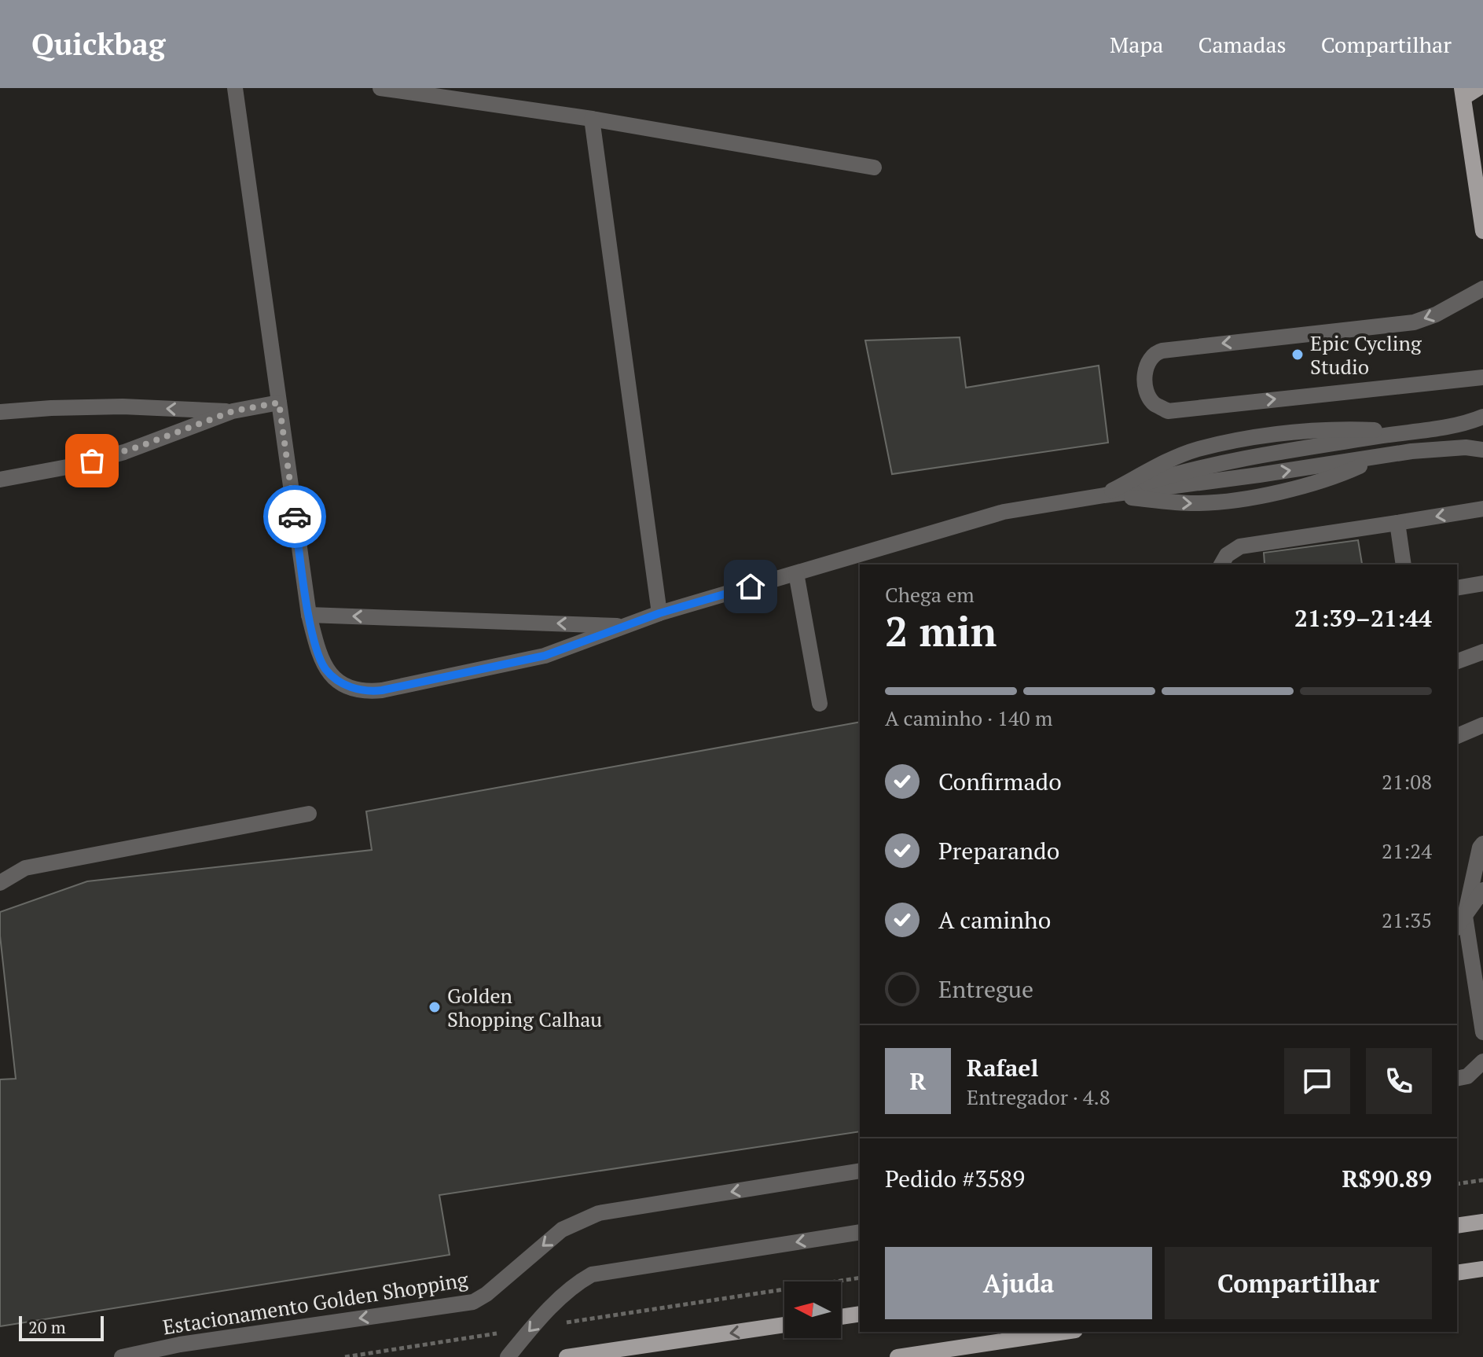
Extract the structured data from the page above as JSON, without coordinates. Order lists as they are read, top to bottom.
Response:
{
  "streets": {
    "street": ["Estacionamento Golden Shopping"]
  },
  "places": ["Epic Cycling Studio", "Golden Shopping Calhau"],
  "scale_bar": "20 m",
  "north": "left",
  "page": {
    "header": "Quickbag",
    "nav": ["Mapa", "Camadas", "Compartilhar"],
    "heading": ["2 min", "Chega em", "21:39–21:44"],
    "panel": [
      "Rafael",
      "Entregador · 4.8",
      "Pedido #3589",
      "R$90.89"
    ],
    "bar": "A caminho · 140 m",
    "list": [
      ["Confirmado", "21:08"],
      ["Preparando", "21:24"],
      ["A caminho", "21:35"],
      "Entregue"
    ],
    "round": "R",
    "buttons": ["Ajuda", "Compartilhar"],
    "scale": "20 m"
  }
}
